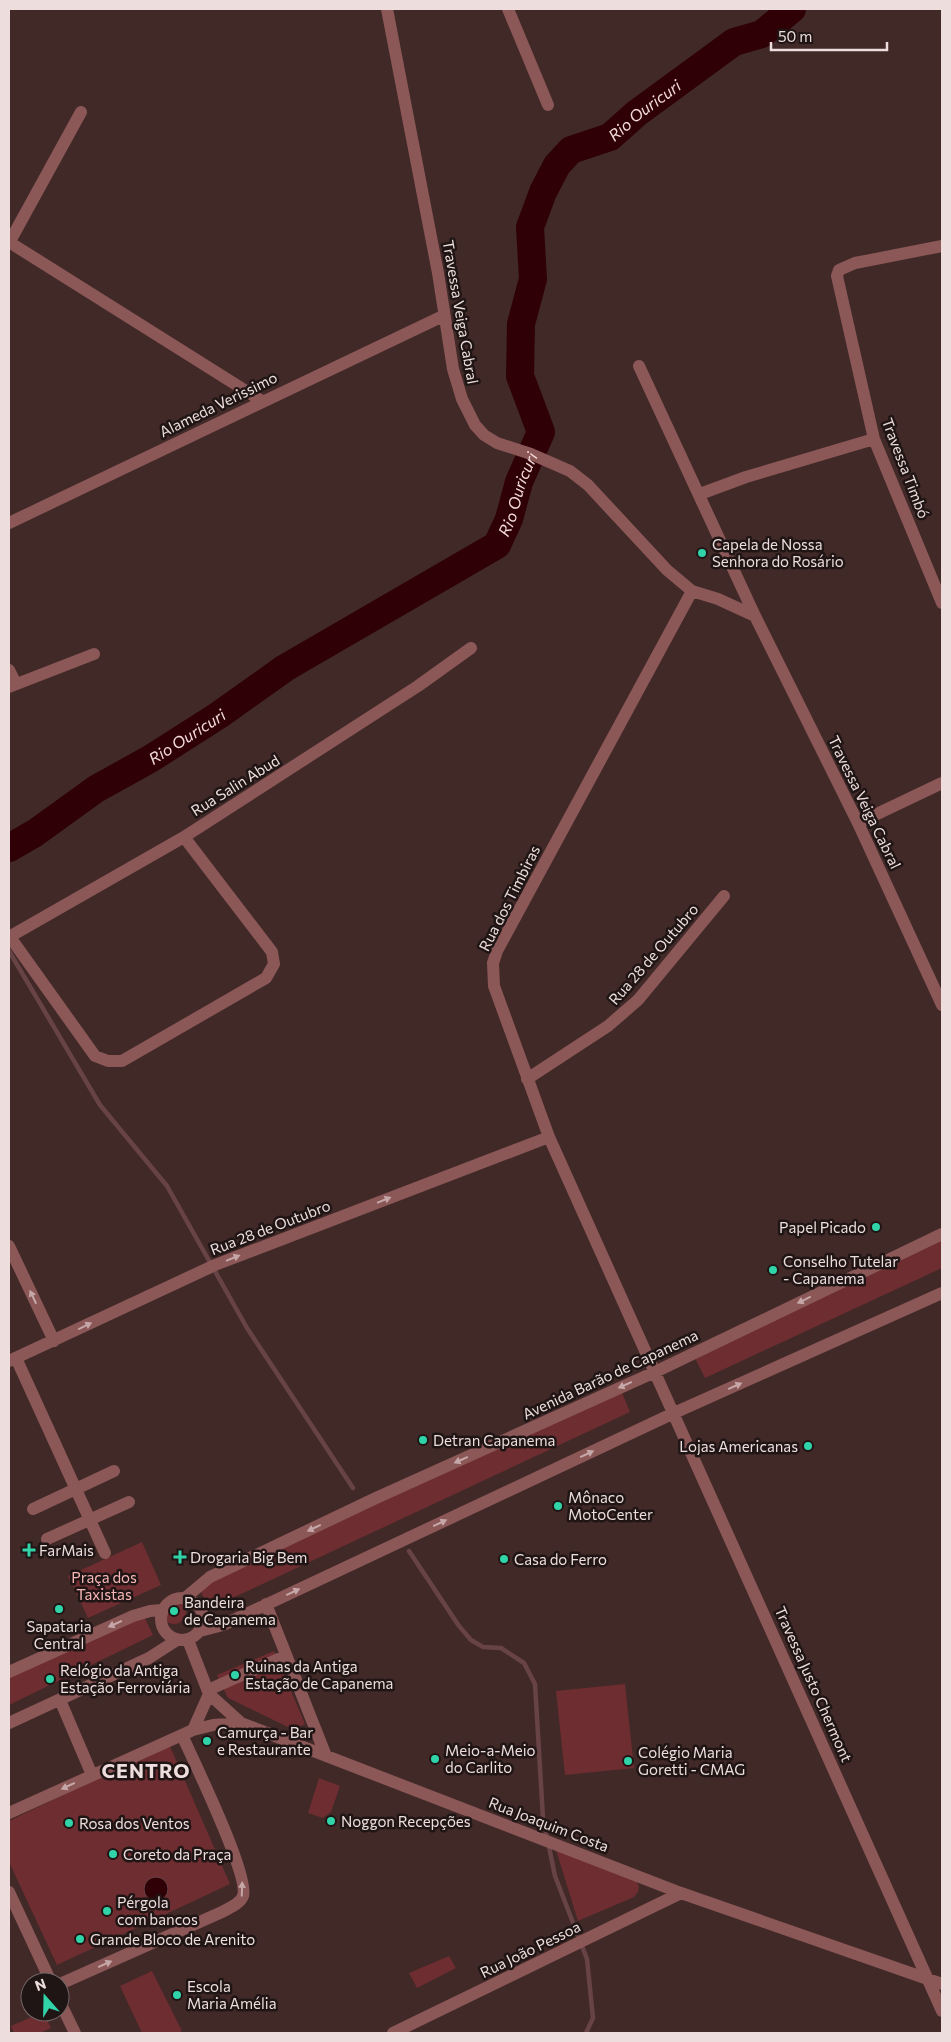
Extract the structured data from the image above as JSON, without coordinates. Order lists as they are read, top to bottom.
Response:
{
  "streets": {
    "street": [
      "Travessa Veiga Cabral",
      "Alameda Verissimo",
      "Travessa Timbó",
      "Rua Salin Abud",
      "Rua dos Timbiras",
      "Rua 28 de Outubro",
      "Avenida Barão de Capanema",
      "Travessa Justo Chermont",
      "Rua Joaquim Costa",
      "Rua João Pessoa"
    ]
  },
  "crossings": [
    ["Travessa Veiga Cabral", "Alameda Verissimo"],
    ["Travessa Veiga Cabral", "Rua dos Timbiras"],
    ["Rua dos Timbiras", "Rua 28 de Outubro"],
    ["Rua dos Timbiras", "Avenida Barão de Capanema"],
    ["Rua dos Timbiras", "Travessa Justo Chermont"],
    ["Avenida Barão de Capanema", "Travessa Justo Chermont"],
    ["Avenida Barão de Capanema", "Rua Joaquim Costa"],
    ["Travessa Justo Chermont", "Rua Joaquim Costa"],
    ["Rua Joaquim Costa", "Rua João Pessoa"]
  ],
  "one_way": ["Rua 28 de Outubro"],
  "districts": ["CENTRO"],
  "water": ["Rio Ouricuri"],
  "parks": ["Praça dos Taxistas"],
  "places": {
    "other": [
      "Capela de Nossa Senhora do Rosário",
      "Papel Picado",
      "Conselho Tutelar - Capanema",
      "Detran Capanema",
      "Lojas Americanas",
      "Mônaco MotoCenter",
      "Casa do Ferro",
      "Sapataria Central",
      "Bandeira de Capanema",
      "Ruinas da Antiga Estação de Capanema",
      "Relógio da Antiga Estação Ferroviária",
      "Camurça - Bar e Restaurante",
      "Meio-a-Meio do Carlito",
      "Colégio Maria Goretti - CMAG",
      "Noggon Recepções",
      "Rosa dos Ventos",
      "Coreto da Praça",
      "Pérgola com bancos",
      "Grande Bloco de Arenito",
      "Escola Maria Amélia"
    ],
    "health": ["FarMais", "Drogaria Big Bem"]
  },
  "scale_bar": "50 m",
  "north": "top"
}
